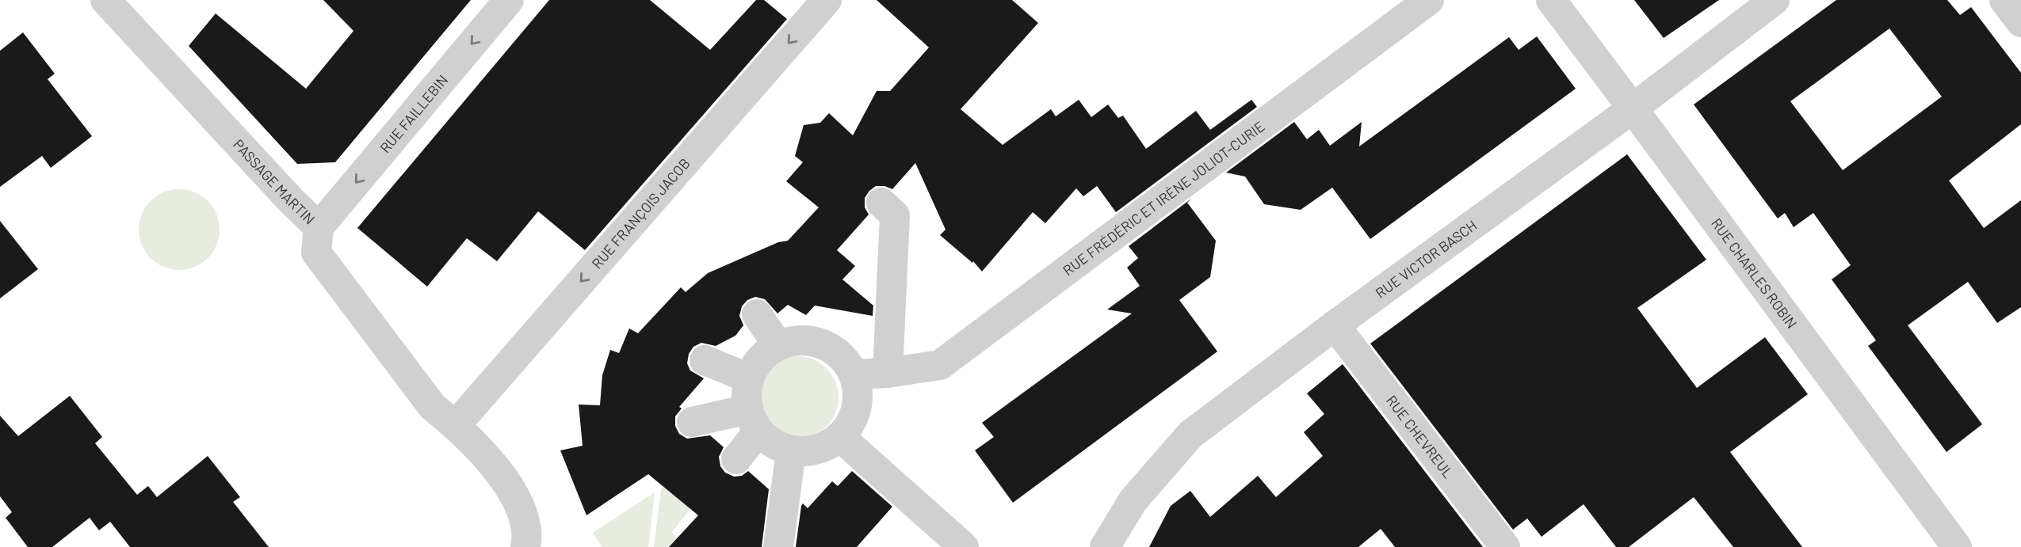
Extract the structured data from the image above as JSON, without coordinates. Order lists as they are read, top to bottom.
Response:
{
  "streets": {
    "street": [
      "RUE FAILLEBIN",
      "PASSAGE MARTIN",
      "RUE FRÉDÉRIC ET IRÈNE JOLIOT-CURIE",
      "RUE FRANÇOIS JACOB",
      "RUE VICTOR BASCH",
      "RUE CHARLES ROBIN",
      "RUE CHEVREUL"
    ]
  },
  "crossings": [
    ["RUE FAILLEBIN", "PASSAGE MARTIN"],
    ["PASSAGE MARTIN", "RUE FRANÇOIS JACOB"],
    ["RUE VICTOR BASCH", "RUE CHARLES ROBIN"],
    ["RUE VICTOR BASCH", "RUE CHEVREUL"]
  ],
  "one_way": ["RUE FAILLEBIN", "RUE FRANÇOIS JACOB"]
}
